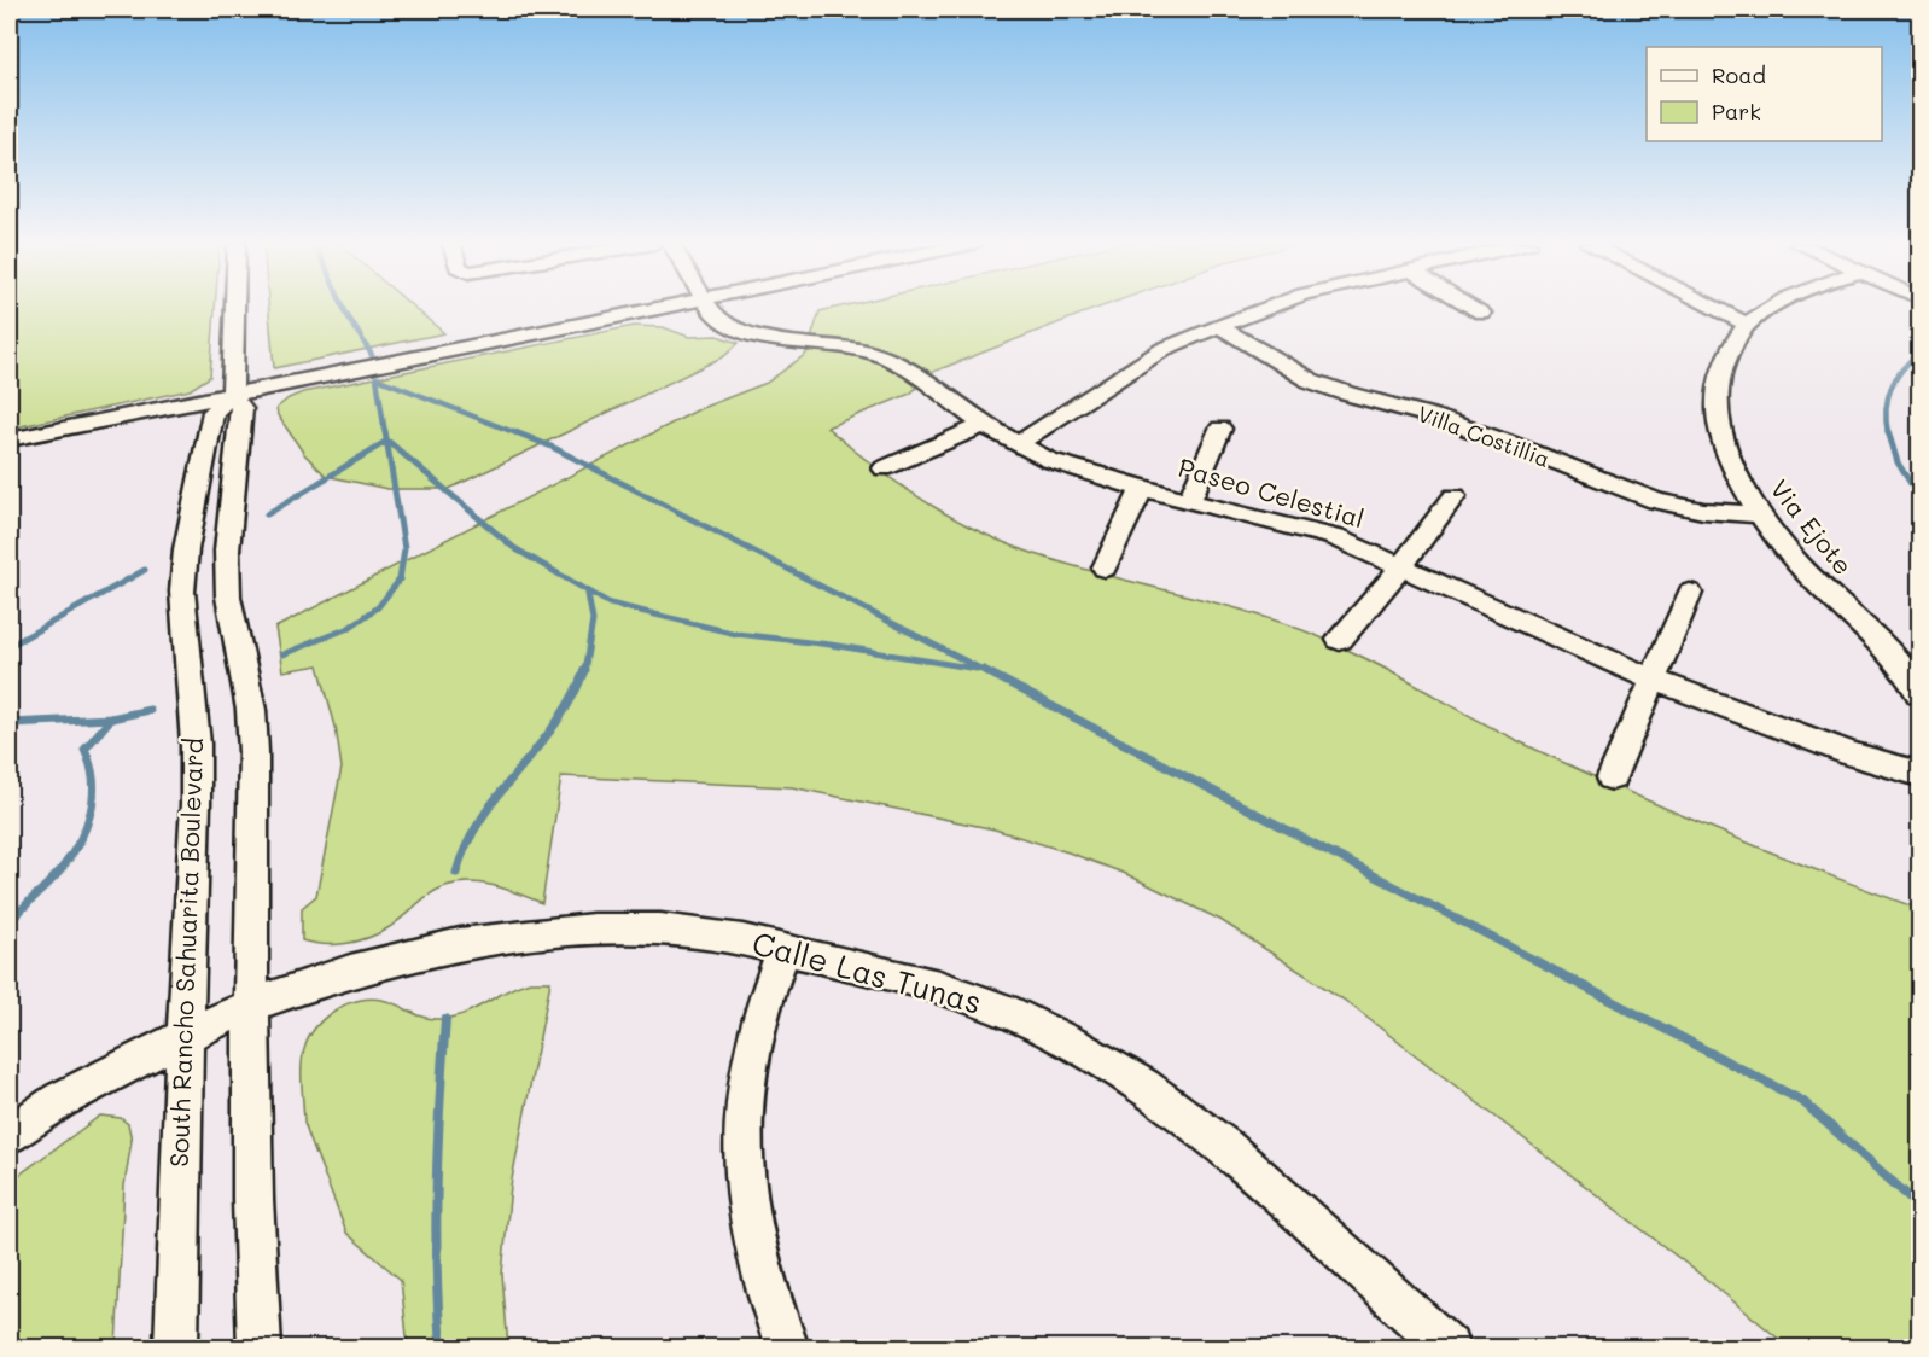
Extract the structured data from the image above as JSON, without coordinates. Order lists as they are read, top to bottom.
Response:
{
  "streets": {
    "street": [
      "Villa Costillia",
      "Paseo Celestial",
      "Via Ejote",
      "South Rancho Sahuarita Boulevard",
      "Calle Las Tunas"
    ]
  },
  "crossings": [
    ["Villa Costillia", "Via Ejote"],
    ["South Rancho Sahuarita Boulevard", "Calle Las Tunas"]
  ],
  "legend": ["Road", "Park"]
}
